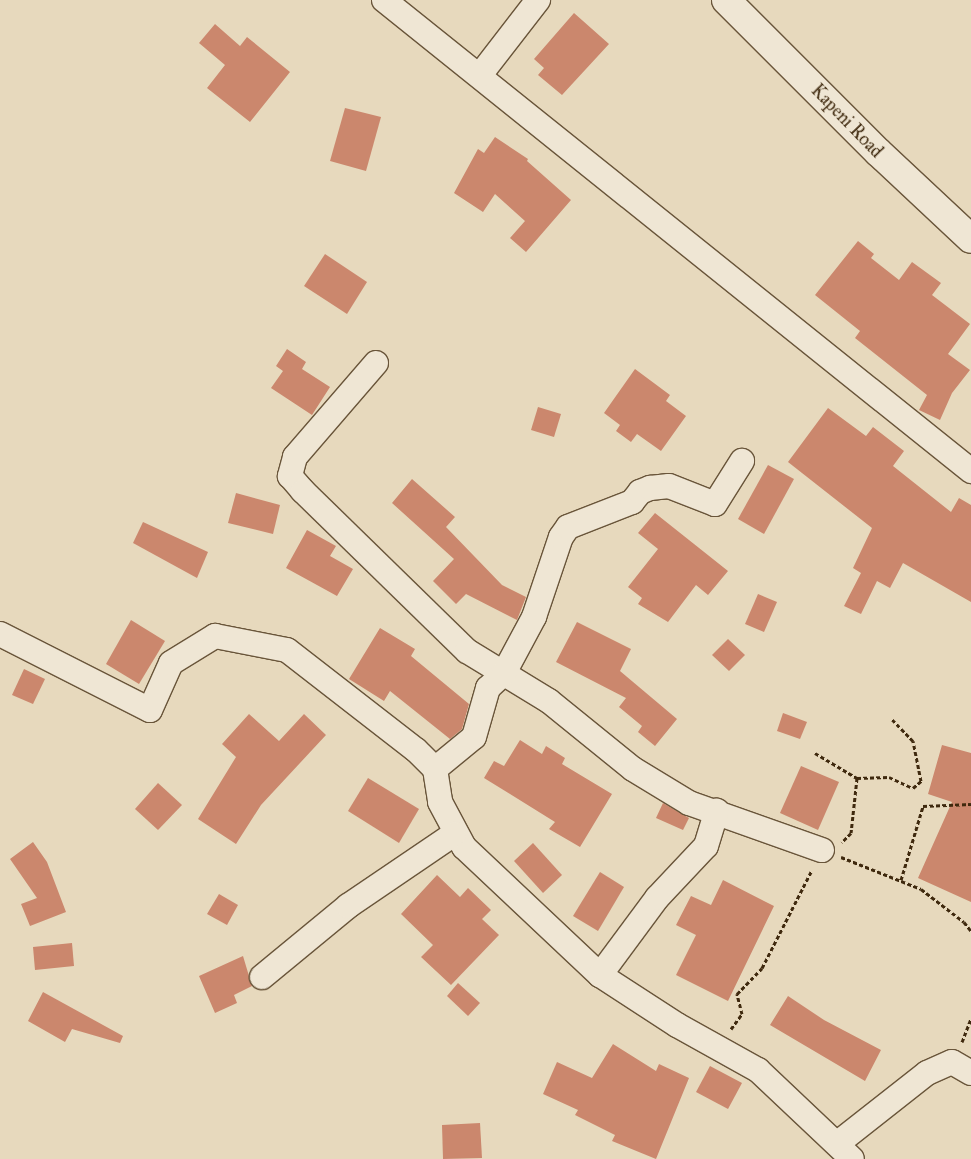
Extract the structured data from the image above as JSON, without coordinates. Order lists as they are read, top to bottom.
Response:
{
  "streets": {
    "main road": ["Kapeni Road"]
  }
}
